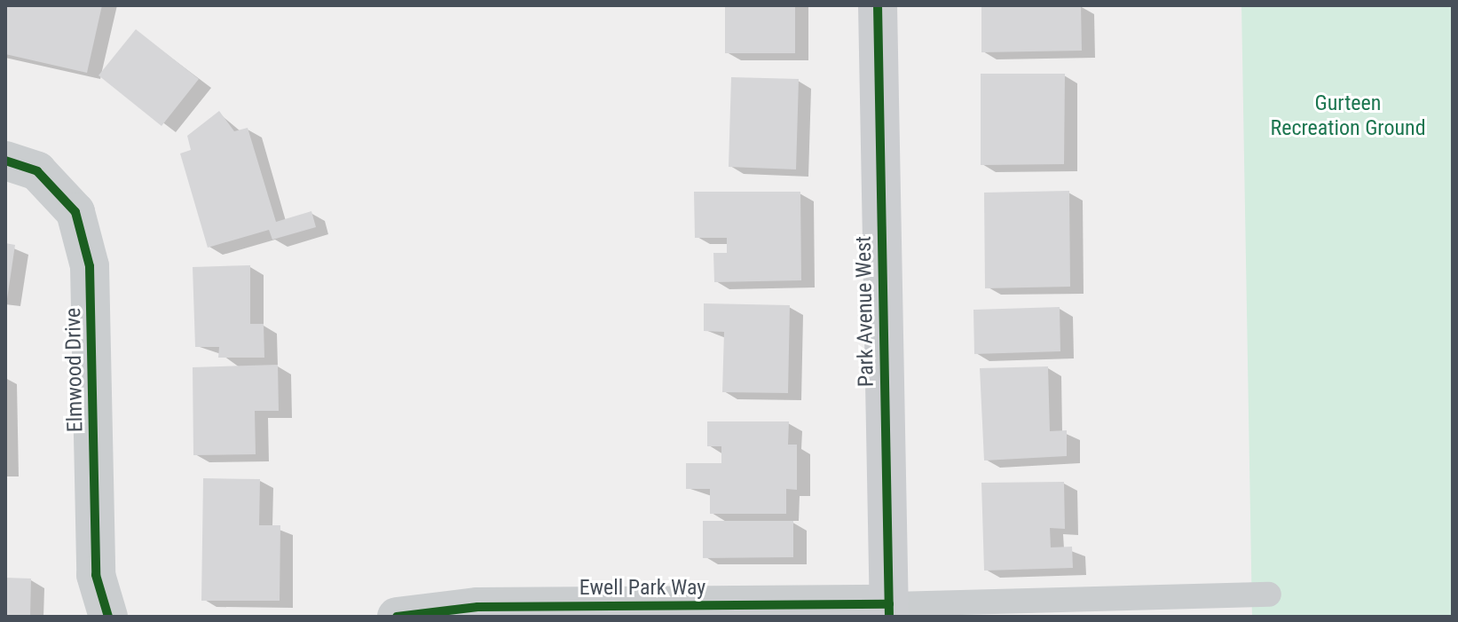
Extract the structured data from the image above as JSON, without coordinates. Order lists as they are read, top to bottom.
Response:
{
  "streets": {
    "street": ["Park Avenue West", "Elmwood Drive", "Ewell Park Way"]
  },
  "crossings": [
    ["Park Avenue West", "Ewell Park Way"]
  ],
  "parks": ["Gurteen Recreation Ground"]
}
